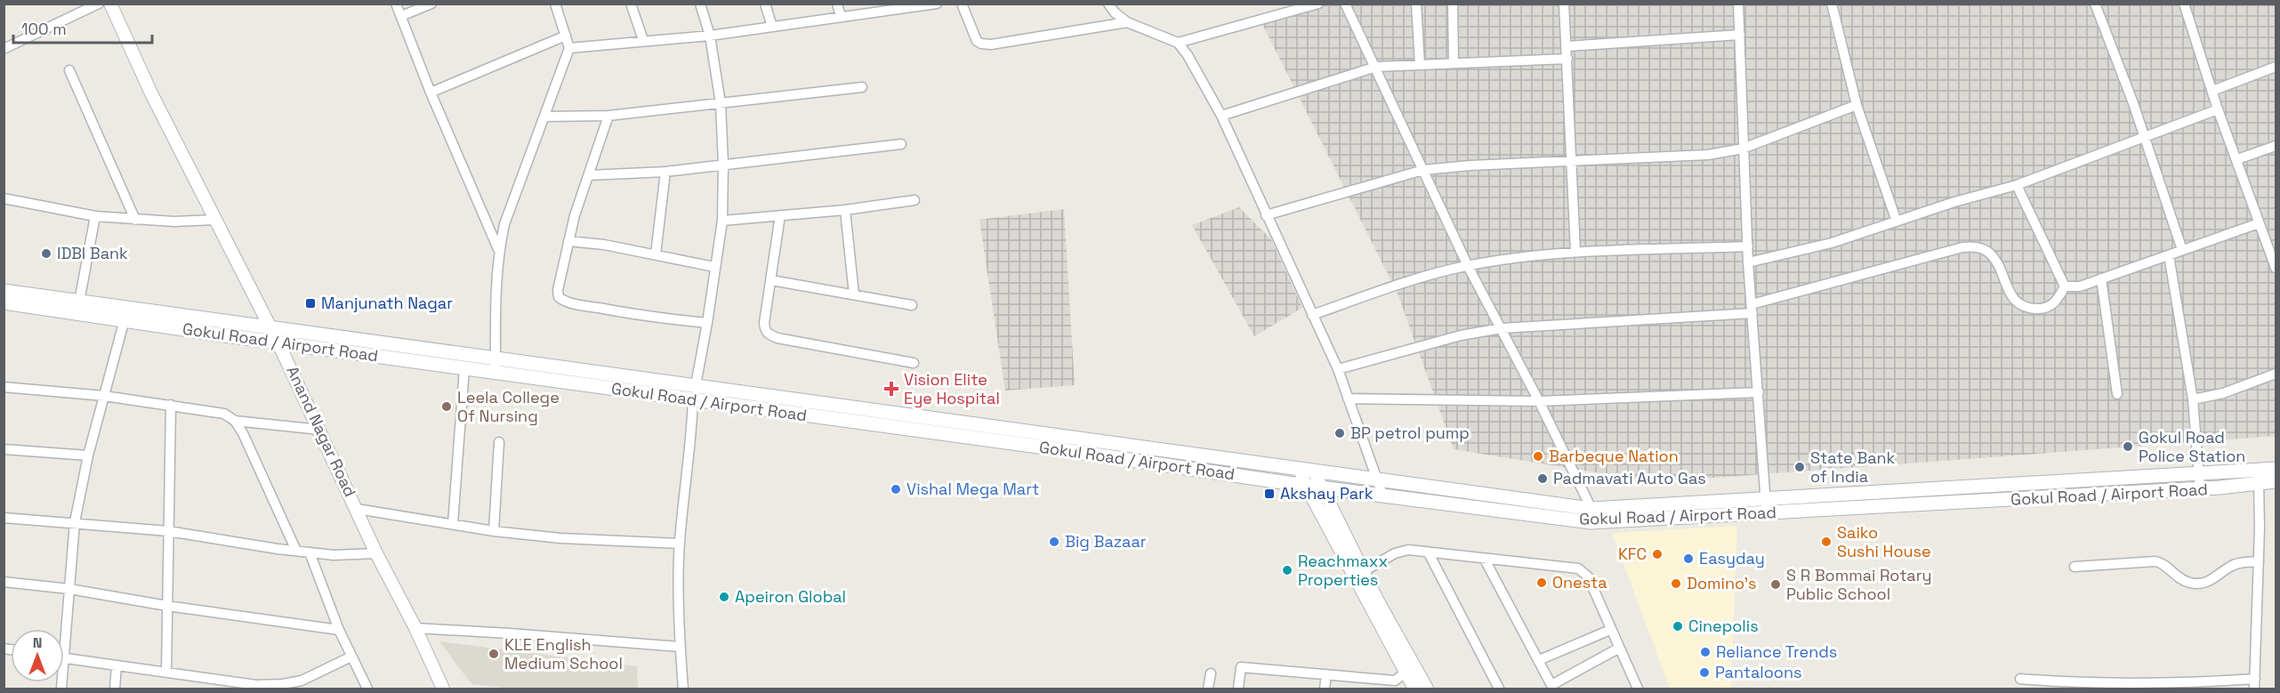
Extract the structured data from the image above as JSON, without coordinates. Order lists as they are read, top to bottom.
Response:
{
  "streets": {
    "main road": ["Gokul Road / Airport Road"],
    "street": ["Anand Nagar Road"]
  },
  "crossings": [
    ["Gokul Road / Airport Road", "Anand Nagar Road"]
  ],
  "places": {
    "other": [
      "IDBI Bank",
      "Leela College Of Nursing",
      "BP petrol pump",
      "Gokul Road Police Station",
      "Barbeque Nation",
      "State Bank of India",
      "Padmavati Auto Gas",
      "Vishal Mega Mart",
      "Big Bazaar",
      "Saiko Sushi House",
      "KFC",
      "Easyday",
      "Reachmaxx Properties",
      "Onesta",
      "Domino's",
      "S R Bommai Rotary Public School",
      "Apeiron Global",
      "Cinepolis",
      "Reliance Trends",
      "KLE English Medium School",
      "Pantaloons"
    ],
    "transit": ["Manjunath Nagar", "Akshay Park"],
    "health": ["Vision Elite Eye Hospital"]
  },
  "scale_bar": "100 m",
  "north": "top"
}
